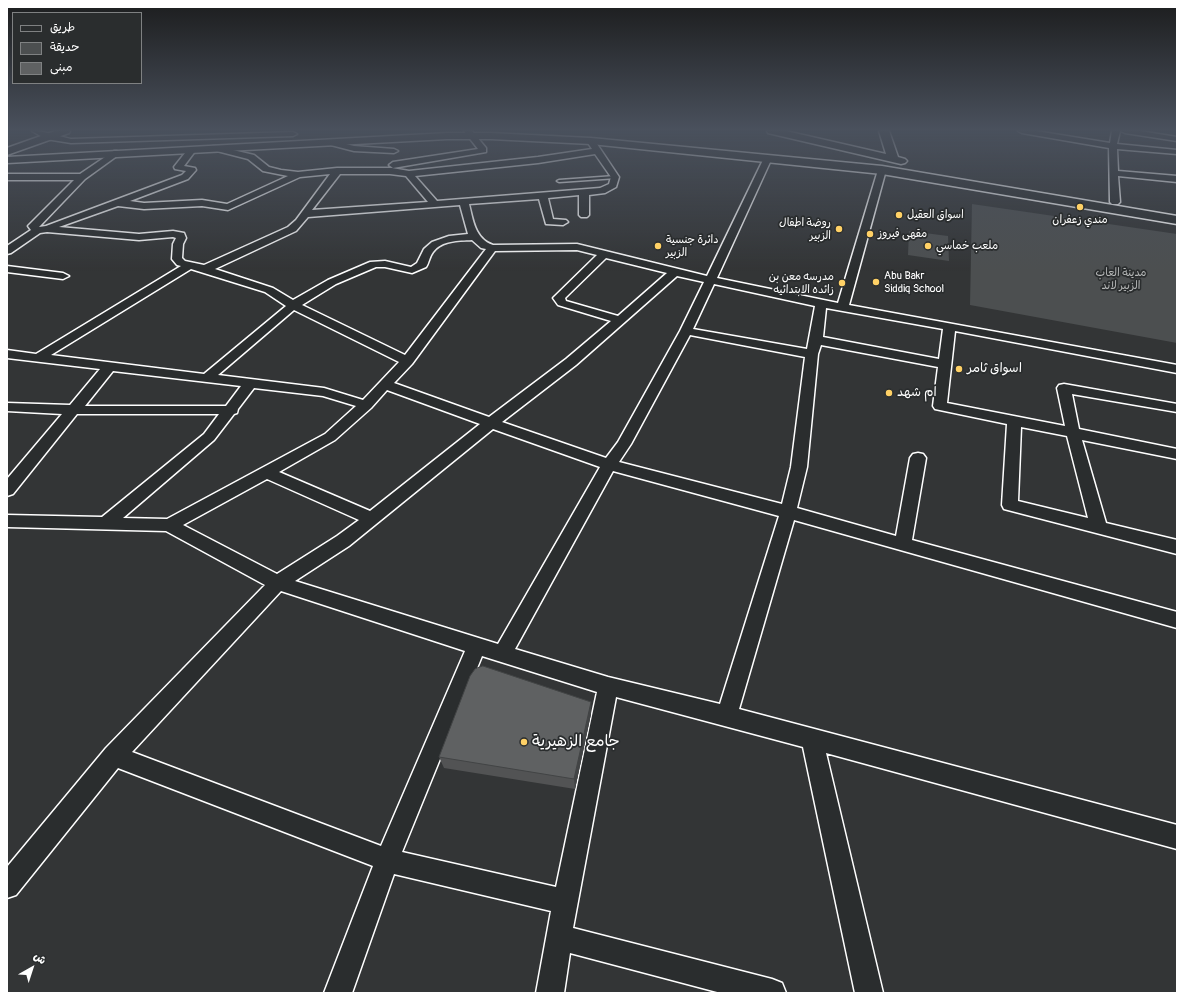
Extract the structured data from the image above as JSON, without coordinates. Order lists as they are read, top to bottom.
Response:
{
  "parks": ["مدينة العاب الزبير لاند"],
  "places": [
    "مندي زعفران",
    "اسواق العقيل",
    "روضة اطفال الزبير",
    "مقهى فيروز",
    "دائرة جنسية الزبير",
    "ملعب خماسي",
    "Abu Bakr Siddiq School",
    "مدرسه معن بن زائده الابتدائيه",
    "اسواق ثامر",
    "ام شهد",
    "جامع الزهيرية"
  ],
  "legend": ["طريق", "حديقة", "مبنى"],
  "north": "top right"
}
